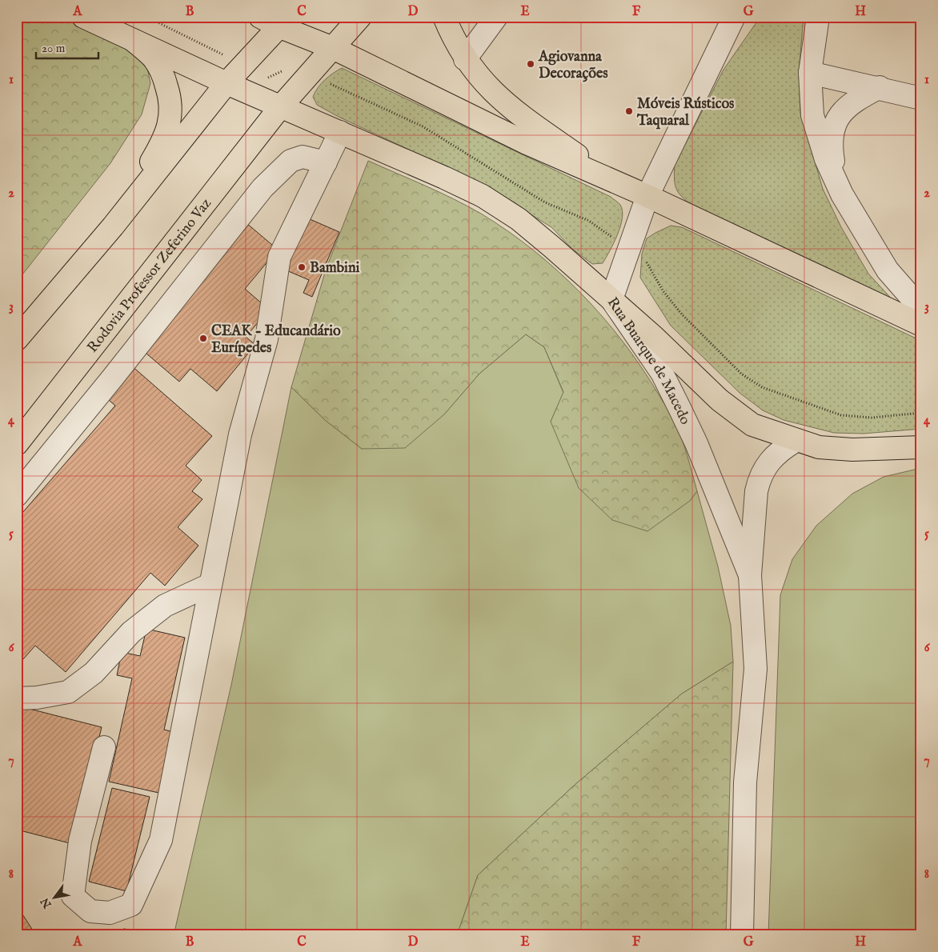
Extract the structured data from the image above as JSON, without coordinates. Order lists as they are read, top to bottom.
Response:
{
  "streets": {
    "main road": ["Rodovia Professor Zeferino Vaz"],
    "street": ["Rua Buarque de Macedo"]
  },
  "places": [
    "Agiovanna Decorações",
    "Móveis Rústicos Taquaral",
    "Bambini",
    "CEAK - Educandário Eurípedes"
  ],
  "scale_bar": "20 m",
  "north": "bottom left",
  "grid": {
    "columns": [
      "A",
      "B",
      "C",
      "D",
      "E",
      "F",
      "G",
      "H"
    ],
    "rows": [
      "1",
      "2",
      "3",
      "4",
      "5",
      "6",
      "7",
      "8"
    ]
  }
}
